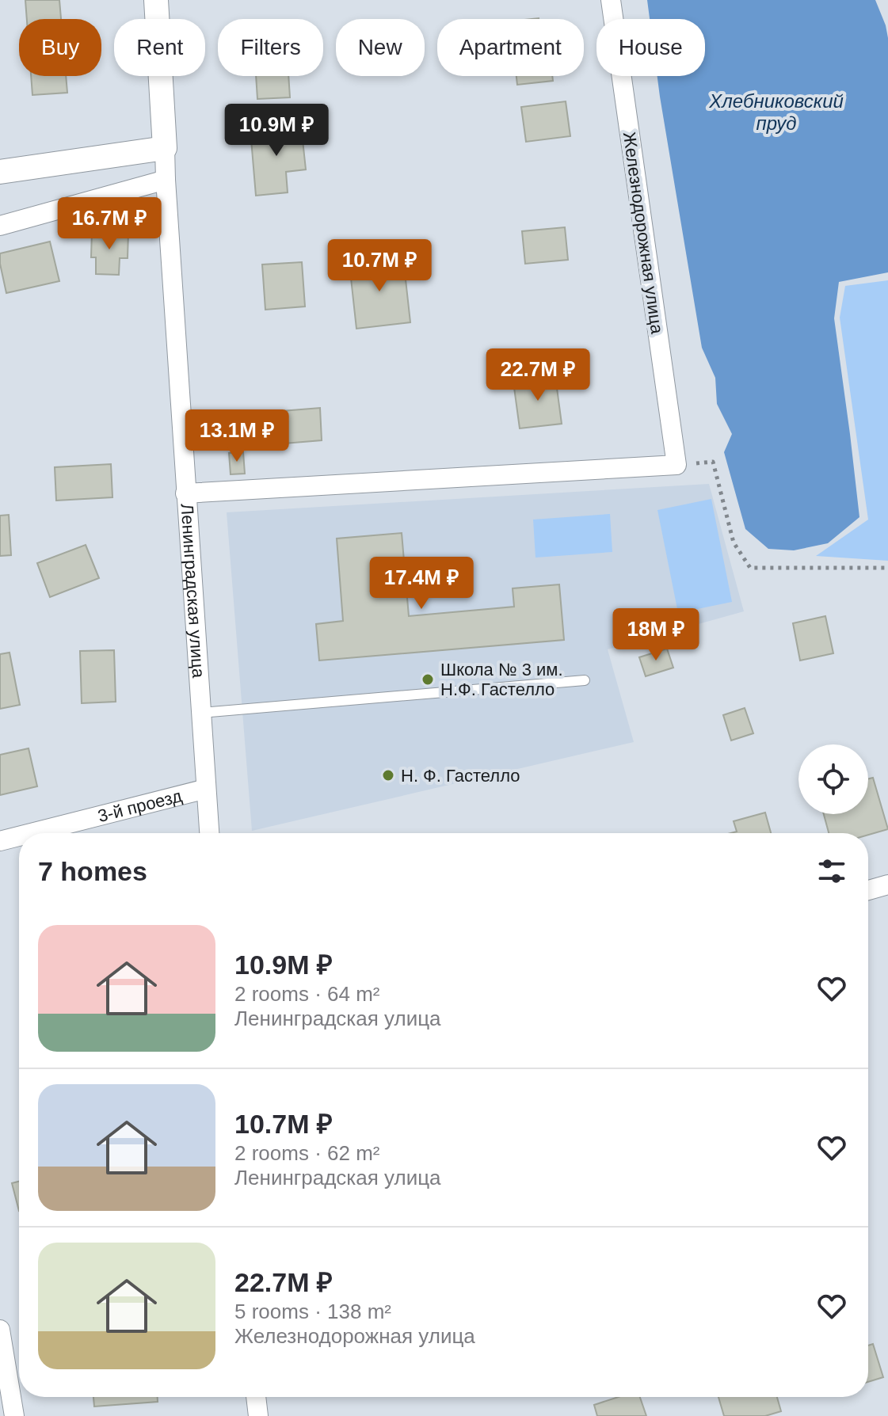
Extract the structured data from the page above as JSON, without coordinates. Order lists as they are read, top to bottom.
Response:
{
  "streets": {
    "street": ["Железнодорожная улица", "Ленинградская улица", "3-й проезд"]
  },
  "crossings": [
    ["Ленинградская улица", "3-й проезд"]
  ],
  "water": ["Хлебниковский пруд"],
  "places": ["Школа № 3 им. Н.Ф. Гастелло", "Н. Ф. Гастелло"],
  "page": {
    "chip": [
      "Buy",
      "Rent",
      "Filters",
      "New",
      "Apartment",
      "House"
    ],
    "price": [
      "10.9M ₽",
      "16.7M ₽",
      "10.7M ₽",
      "22.7M ₽",
      "13.1M ₽",
      "17.4M ₽",
      "18M ₽"
    ],
    "heading": "7 homes",
    "list": [
      {
        "name": "10.9M ₽",
        "note": "2 rooms · 64 m² · Ленинградская улица"
      },
      {
        "name": "10.7M ₽",
        "note": "2 rooms · 62 m² · Ленинградская улица"
      },
      {
        "name": "22.7M ₽",
        "note": "5 rooms · 138 m² · Железнодорожная улица"
      }
    ]
  }
}
